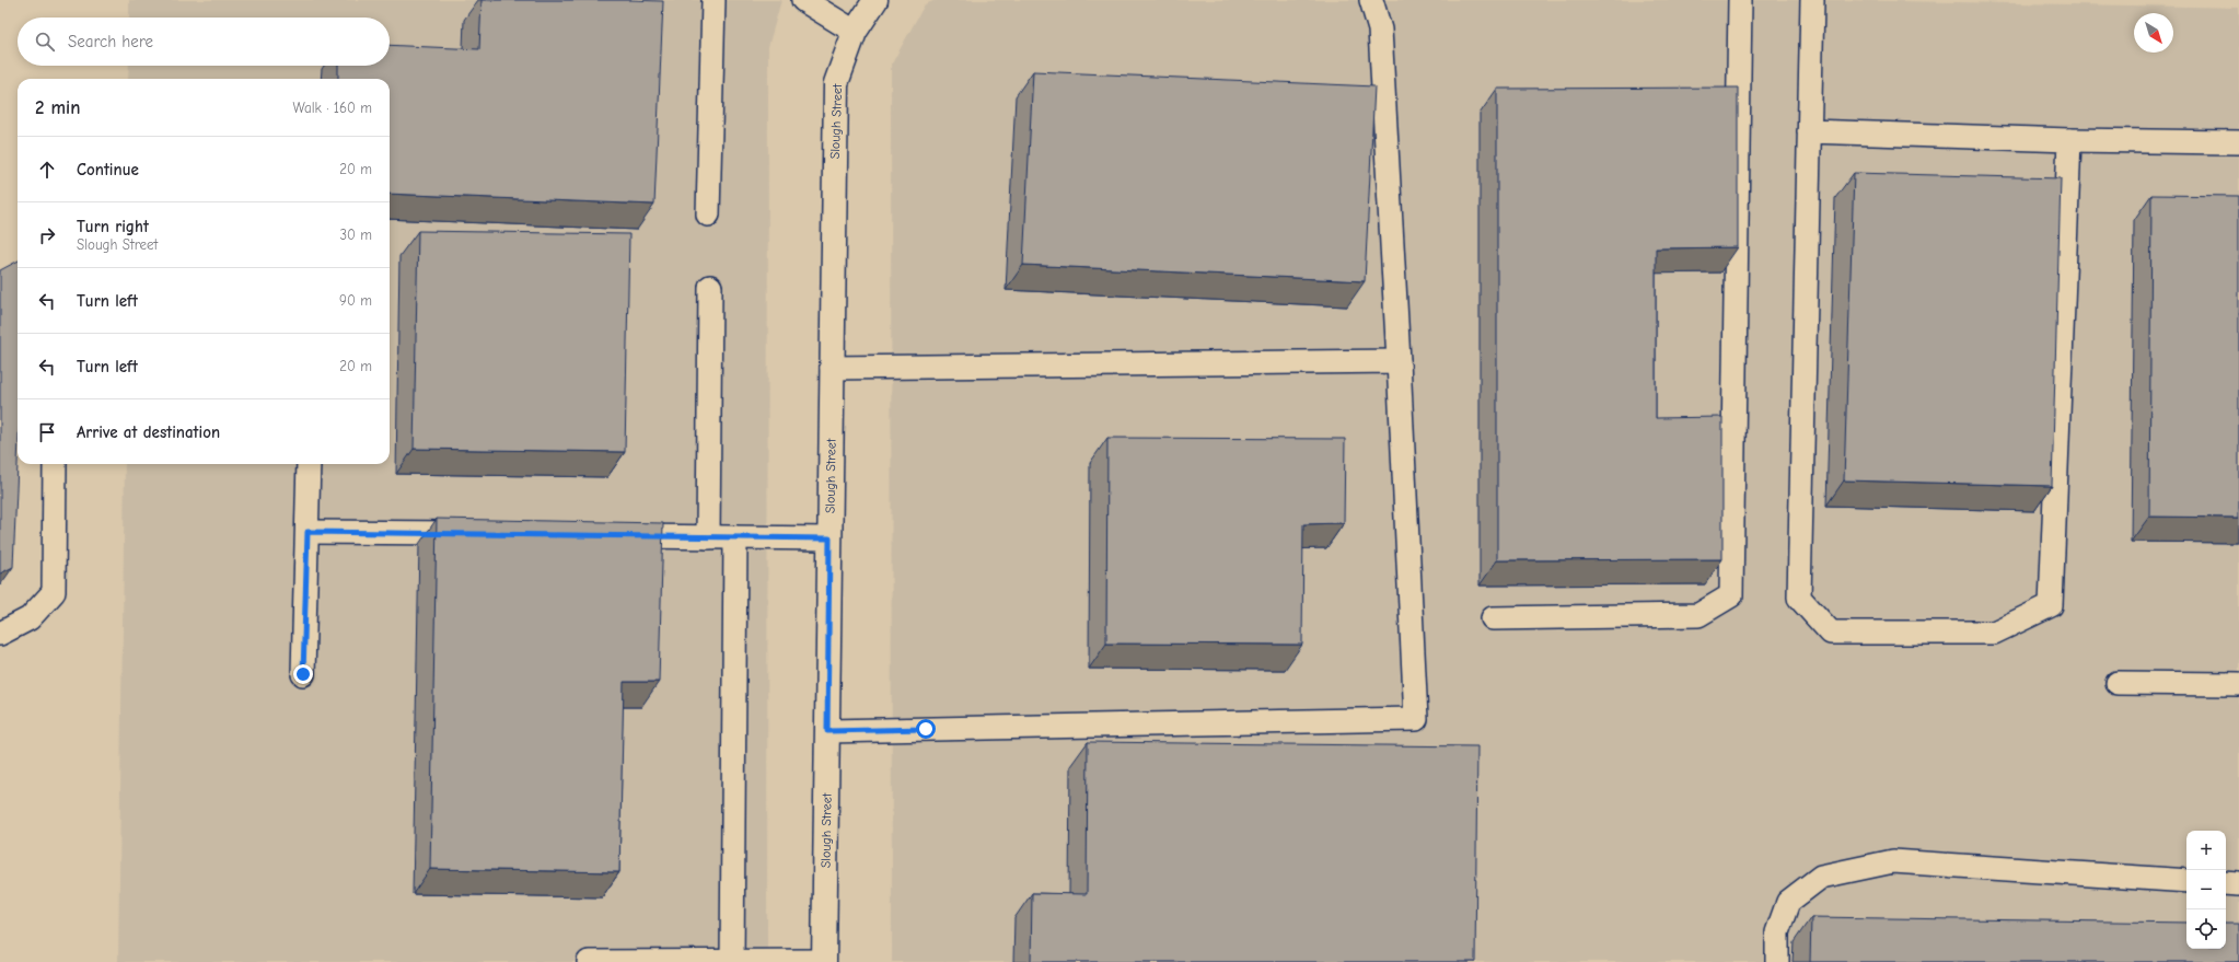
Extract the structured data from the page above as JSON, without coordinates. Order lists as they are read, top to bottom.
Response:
{
  "streets": {
    "street": ["Slough Street"]
  },
  "north": "bottom right",
  "page": {
    "search": "Search here",
    "heading": ["2 min", "Walk · 160 m"],
    "list": [
      ["Continue", "20 m"],
      ["Turn right", "Slough Street", "30 m"],
      ["Turn left", "90 m"],
      ["Turn left", "20 m"],
      "Arrive at destination"
    ],
    "map_buttons": ["+", "−"]
  }
}
